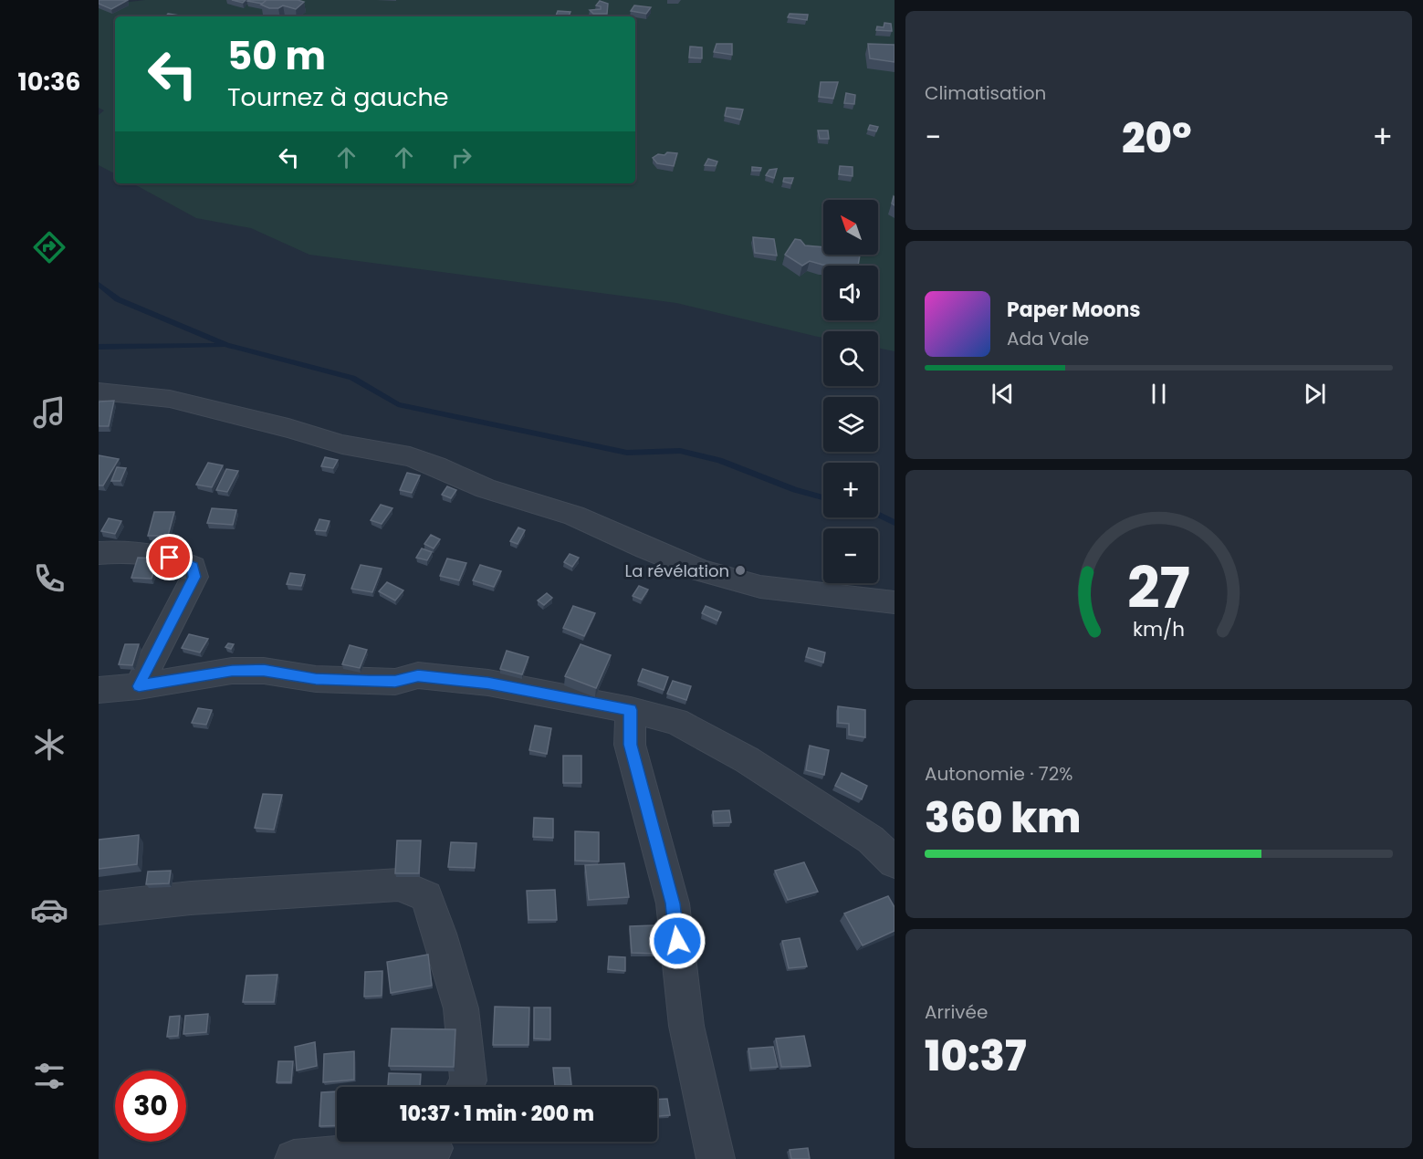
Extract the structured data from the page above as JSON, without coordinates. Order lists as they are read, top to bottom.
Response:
{
  "places": ["La révélation"],
  "north": "top left",
  "page": {
    "tabs": "10:36",
    "tile": [
      "Climatisation",
      ["Autonomie · 72%", "360 km"],
      ["Arrivée", "10:37"]
    ],
    "turn": ["50 m", "Tournez à gauche"],
    "heat": ["−", "20°", "+"],
    "map_buttons": ["+", "−"],
    "song": ["Paper Moons", "Ada Vale"],
    "limit": "30",
    "trip": "10:37 · 1 min · 200 m",
    "gauge": ["27", "km/h"]
  }
}
